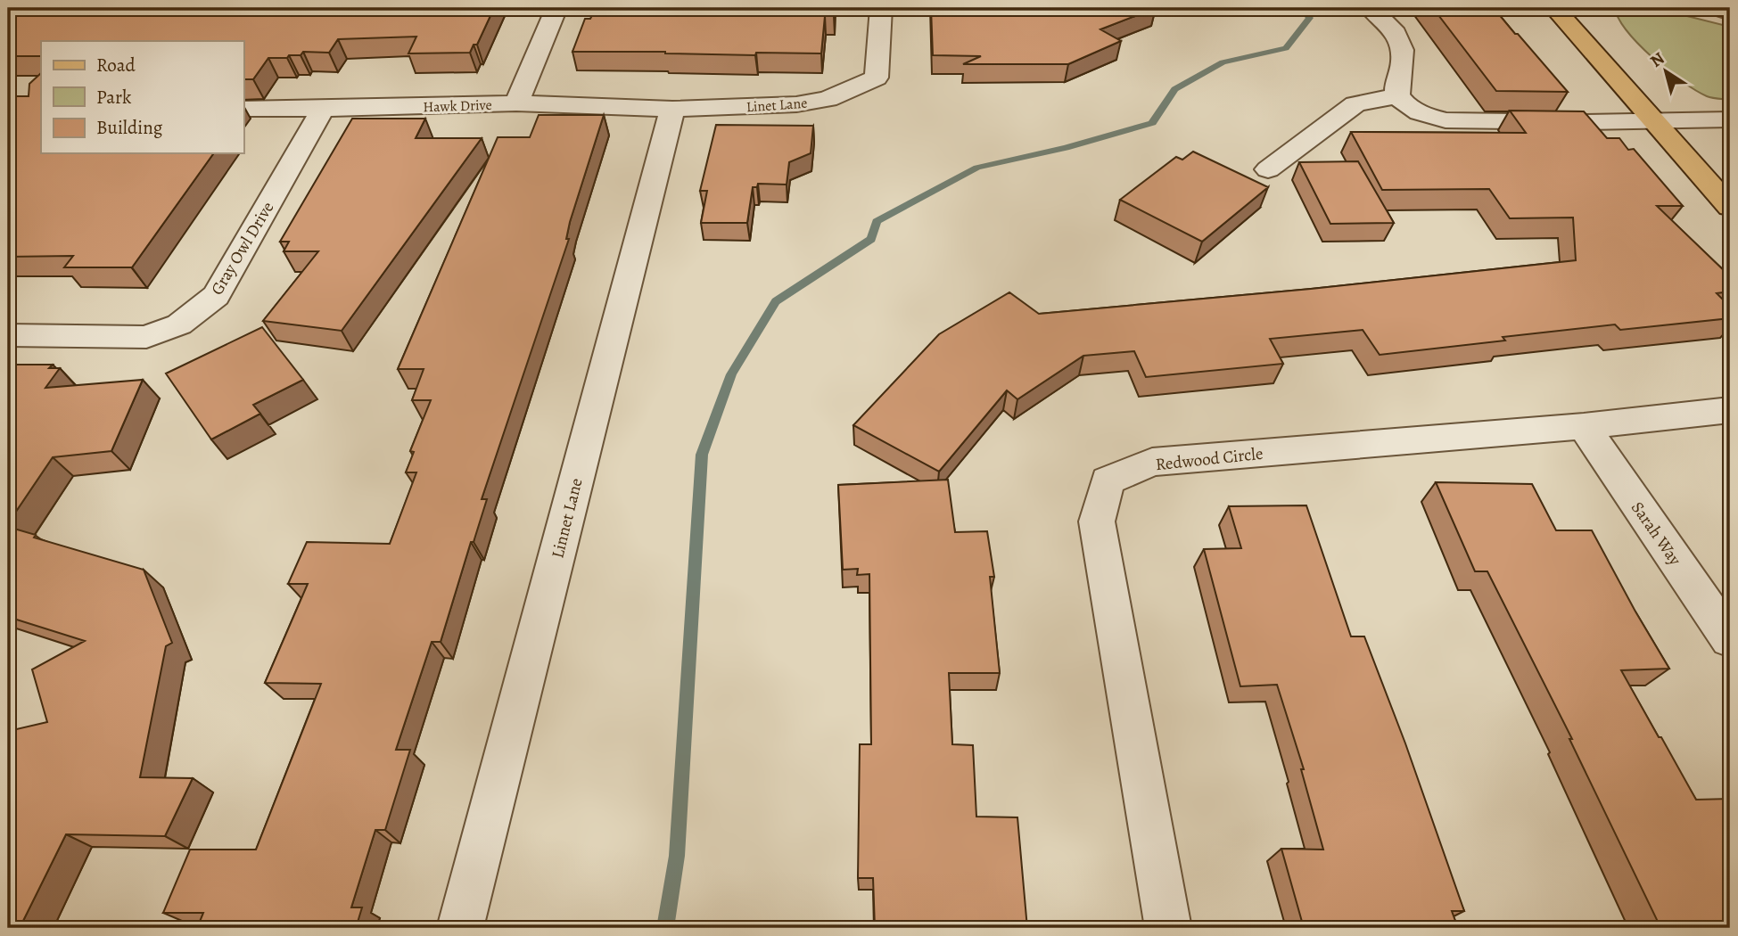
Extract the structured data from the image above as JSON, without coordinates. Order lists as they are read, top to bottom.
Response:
{
  "streets": {
    "street": [
      "Linet Lane",
      "Hawk Drive",
      "Gray Owl Drive",
      "Redwood Circle",
      "Linnet Lane",
      "Sarah Way"
    ]
  },
  "crossings": [
    ["Linet Lane", "Hawk Drive"],
    ["Linet Lane", "Linnet Lane"],
    ["Hawk Drive", "Gray Owl Drive"],
    ["Hawk Drive", "Linnet Lane"],
    ["Redwood Circle", "Sarah Way"]
  ],
  "legend": ["Road", "Park", "Building"],
  "north": "top left"
}
